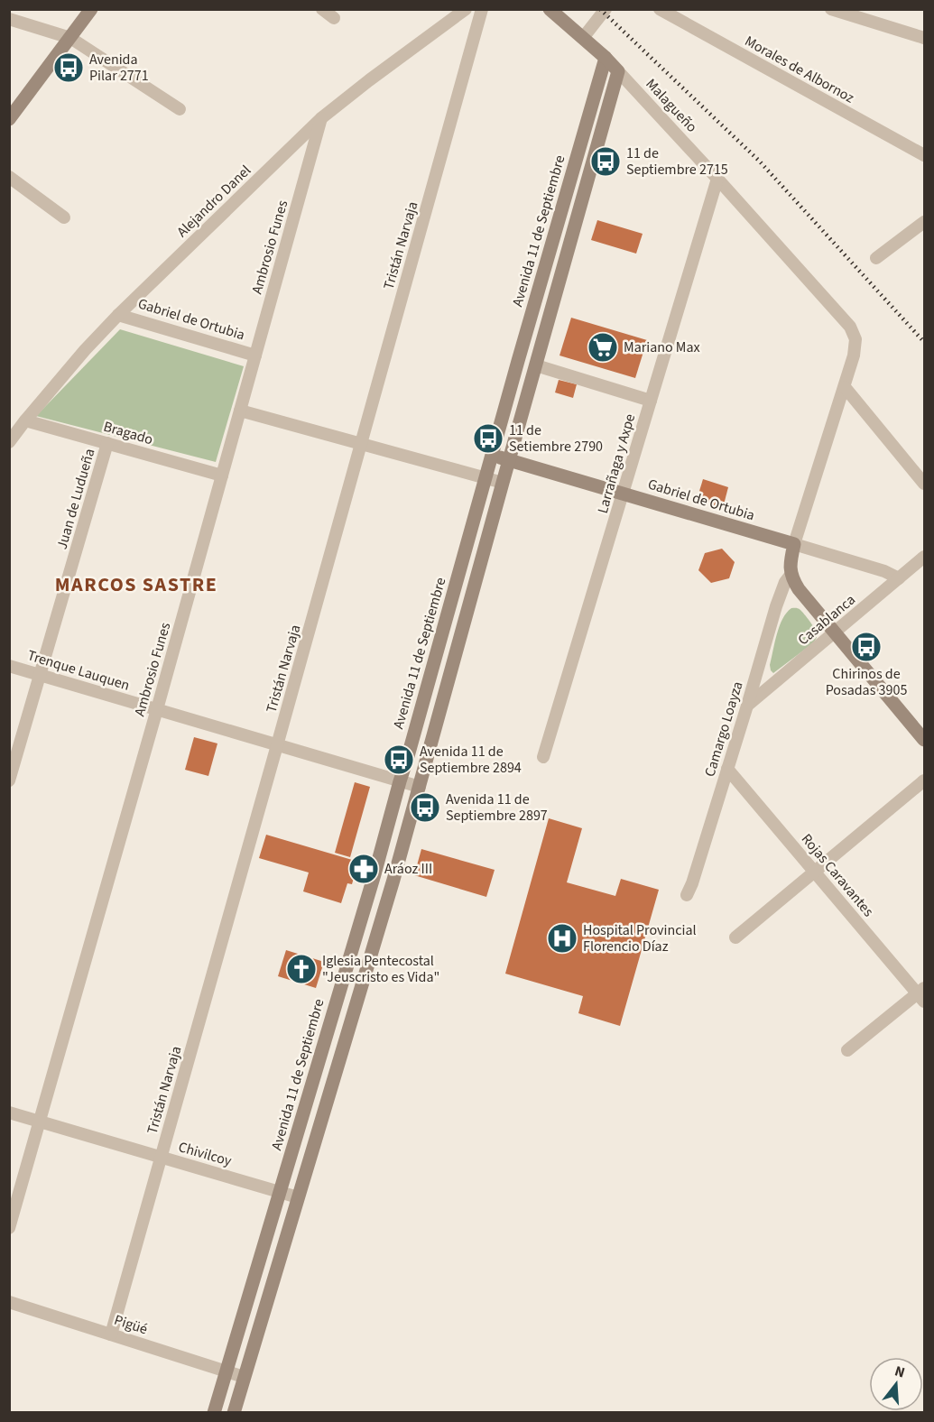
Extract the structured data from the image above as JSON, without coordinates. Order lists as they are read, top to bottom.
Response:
{
  "streets": {
    "main road": ["Malagueño", "Avenida 11 de Septiembre", "Gabriel de Ortubia"],
    "street": [
      "Morales de Albornoz",
      "Alejandro Danel",
      "Tristán Narvaja",
      "Ambrosio Funes",
      "Bragado",
      "Larrañaga y Axpe",
      "Juan de Ludueña",
      "Casablanca",
      "Trenque Lauquen",
      "Camargo Loayza",
      "Rojas Caravantes",
      "Chivilcoy",
      "Pigüé"
    ]
  },
  "crossings": [
    ["Malagueño", "Avenida 11 de Septiembre"],
    ["Malagueño", "Larrañaga y Axpe"],
    ["Alejandro Danel", "Ambrosio Funes"],
    ["Alejandro Danel", "Gabriel de Ortubia"],
    ["Alejandro Danel", "Bragado"],
    ["Avenida 11 de Septiembre", "Gabriel de Ortubia"],
    ["Avenida 11 de Septiembre", "Trenque Lauquen"],
    ["Avenida 11 de Septiembre", "Chivilcoy"],
    ["Avenida 11 de Septiembre", "Pigüé"],
    ["Tristán Narvaja", "Trenque Lauquen"],
    ["Tristán Narvaja", "Chivilcoy"],
    ["Tristán Narvaja", "Pigüé"],
    ["Ambrosio Funes", "Gabriel de Ortubia"],
    ["Ambrosio Funes", "Bragado"],
    ["Ambrosio Funes", "Trenque Lauquen"],
    ["Ambrosio Funes", "Chivilcoy"],
    ["Gabriel de Ortubia", "Larrañaga y Axpe"],
    ["Gabriel de Ortubia", "Casablanca"],
    ["Bragado", "Juan de Ludueña"],
    ["Juan de Ludueña", "Trenque Lauquen"],
    ["Casablanca", "Camargo Loayza"],
    ["Camargo Loayza", "Rojas Caravantes"]
  ],
  "districts": ["MARCOS SASTRE"],
  "places": {
    "bus stop": [
      "Avenida Pilar 2771",
      "11 de Septiembre 2715",
      "11 de Setiembre 2790",
      "Chirinos de Posadas 3905",
      "Avenida 11 de Septiembre 2894",
      "Avenida 11 de Septiembre 2897"
    ],
    "supermarket": ["Mariano Max"],
    "pharmacy": ["Aráoz III"],
    "hospital": ["Hospital Provincial Florencio Díaz"],
    "church": ["Iglesia Pentecostal \"Jeuscristo es Vida\""]
  },
  "north": "top"
}
